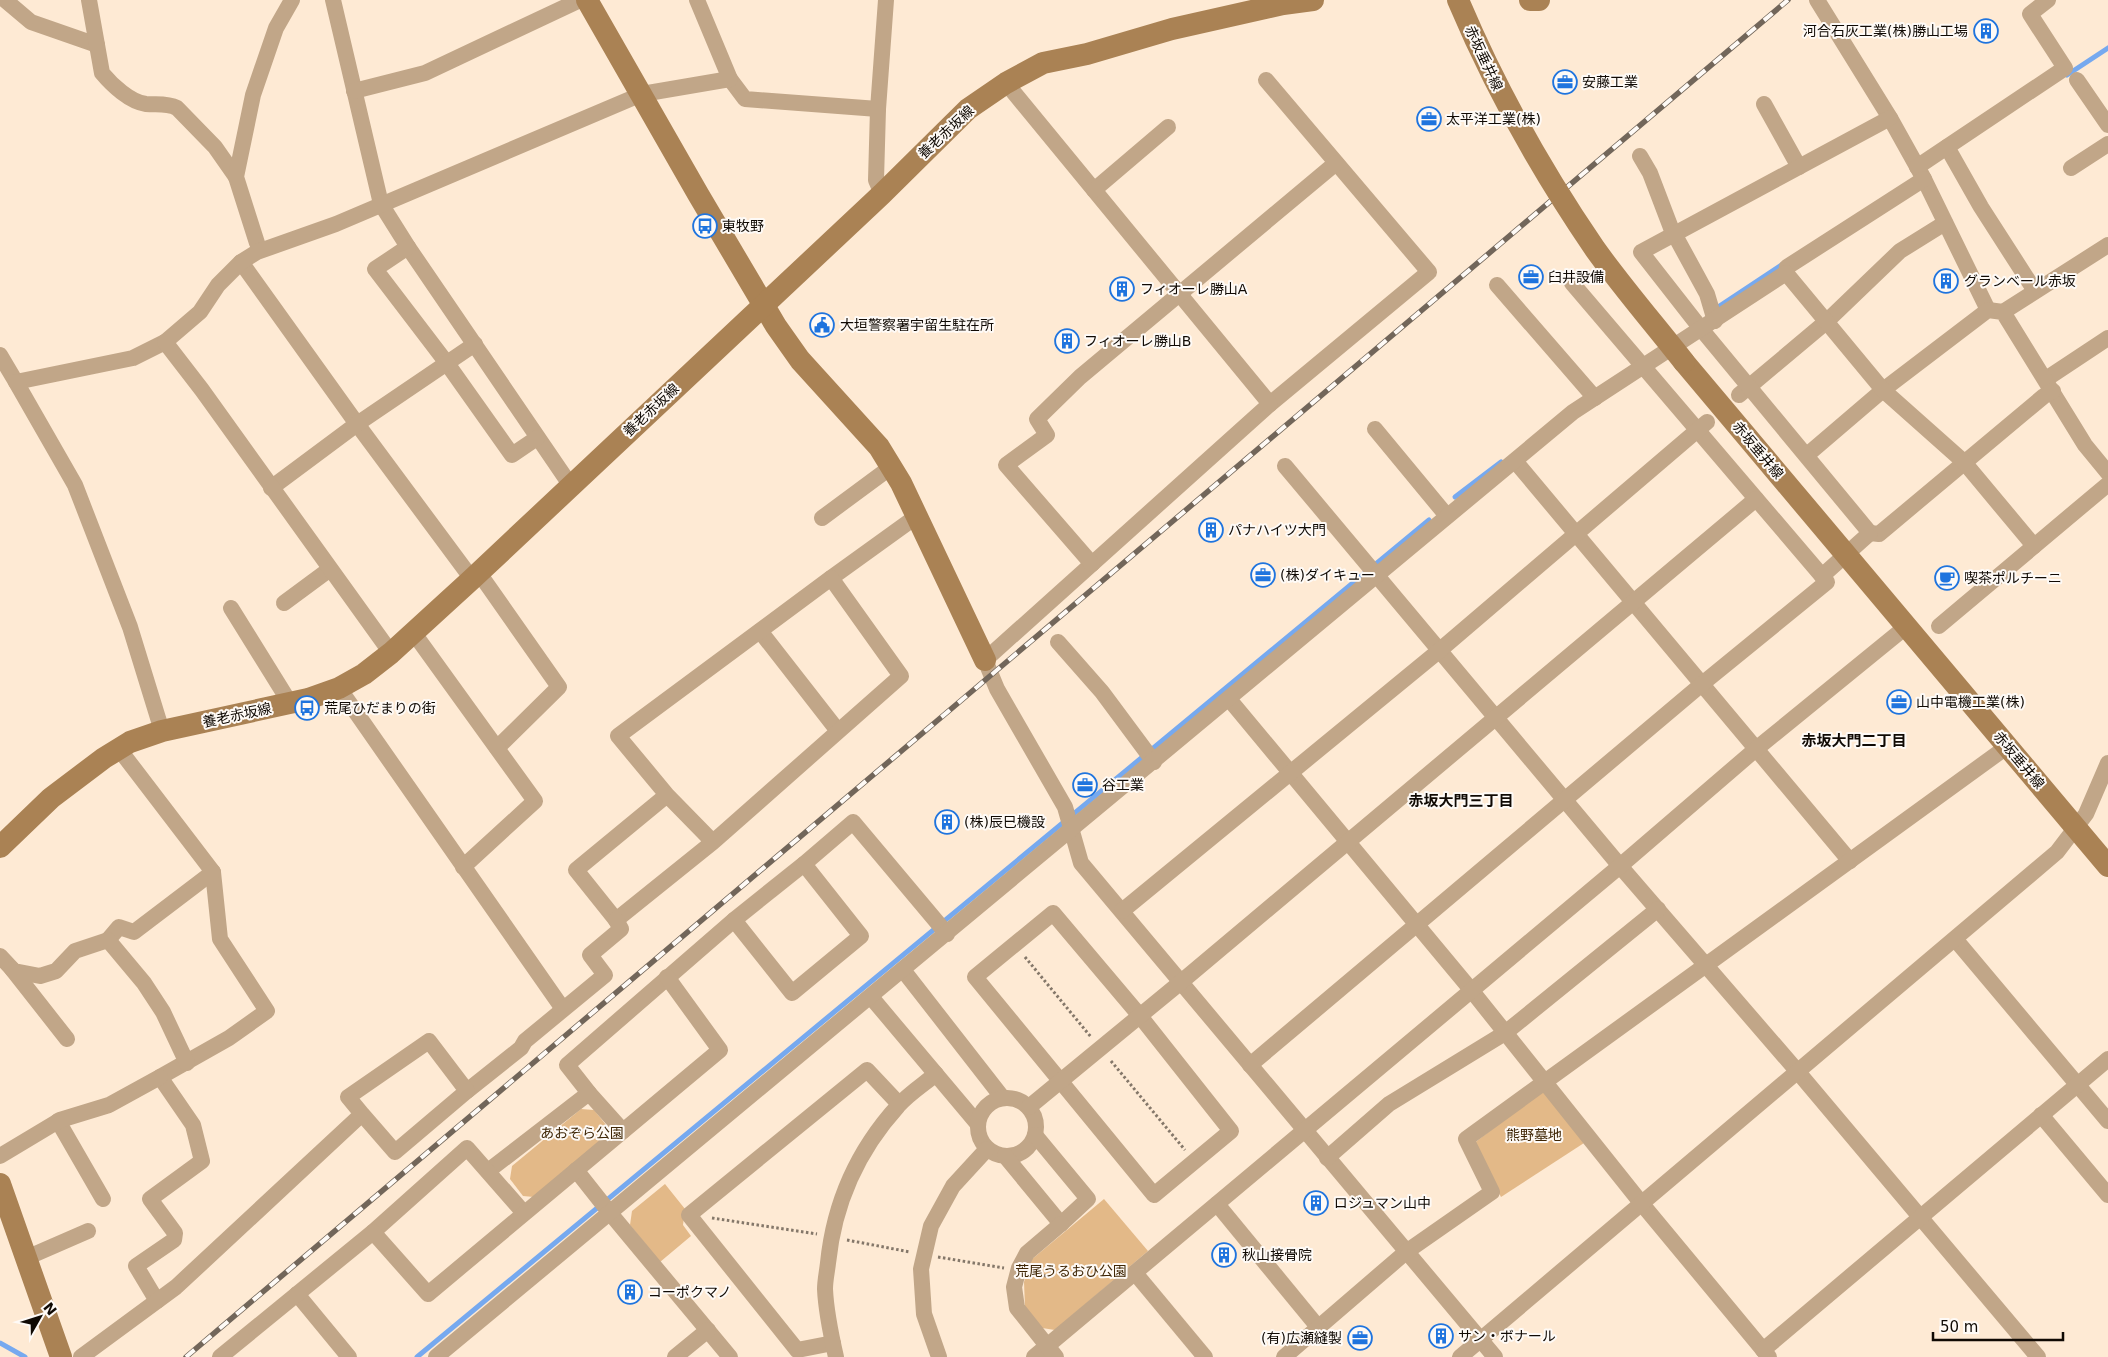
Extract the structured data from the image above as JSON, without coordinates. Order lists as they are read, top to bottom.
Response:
{
  "streets": {
    "main road": ["赤坂垂井線", "養老赤坂線"]
  },
  "districts": ["赤坂大門二丁目", "赤坂大門三丁目"],
  "parks": ["あおぞら公園", "熊野墓地", "荒尾うるおひ公園"],
  "places": {
    "building": [
      "河合石灰工業(株)勝山工場",
      "グランベール赤坂",
      "フィオーレ勝山A",
      "フィオーレ勝山B",
      "パナハイツ大門",
      "(株)辰巳機設",
      "ロジュマン山中",
      "秋山接骨院",
      "コーポクマノ",
      "サン・ボナール"
    ],
    "office": [
      "安藤工業",
      "太平洋工業(株)",
      "臼井設備",
      "(株)ダイキュー",
      "山中電機工業(株)",
      "谷工業",
      "(有)広瀬縫製"
    ],
    "bus stop": ["東牧野", "荒尾ひだまりの街"],
    "public building": ["大垣警察署宇留生駐在所"],
    "cafe": ["喫茶ポルチーニ"]
  },
  "scale_bar": "50 m",
  "north": "top right"
}
